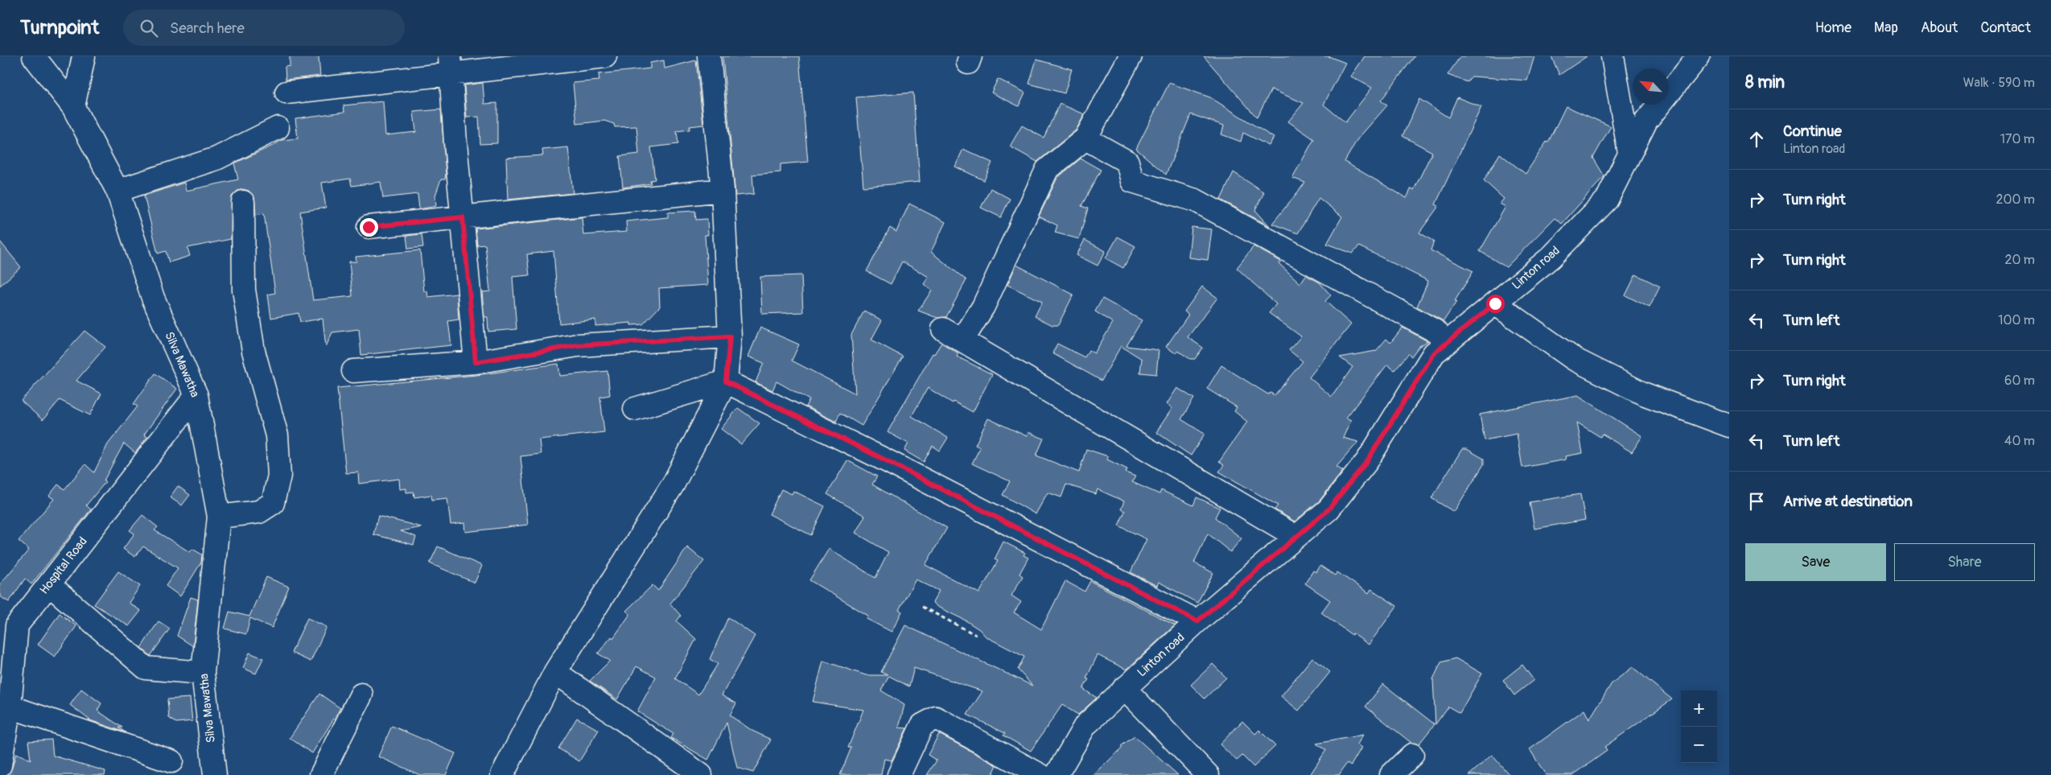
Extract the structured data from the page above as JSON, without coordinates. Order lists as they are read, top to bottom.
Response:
{
  "streets": {
    "street": ["Linton road", "Silva Mawatha", "Hospital Road"]
  },
  "crossings": [
    ["Silva Mawatha", "Hospital Road"]
  ],
  "north": "top left",
  "page": {
    "header": "Turnpoint",
    "search": "Search here",
    "nav": [
      "Home",
      "Map",
      "About",
      "Contact"
    ],
    "heading": ["8 min", "Walk · 590 m"],
    "list": [
      ["Continue", "Linton road", "170 m"],
      ["Turn right", "200 m"],
      ["Turn right", "20 m"],
      ["Turn left", "100 m"],
      ["Turn right", "60 m"],
      ["Turn left", "40 m"],
      "Arrive at destination"
    ],
    "buttons": ["Save", "Share"],
    "map_buttons": ["+", "−"]
  }
}
